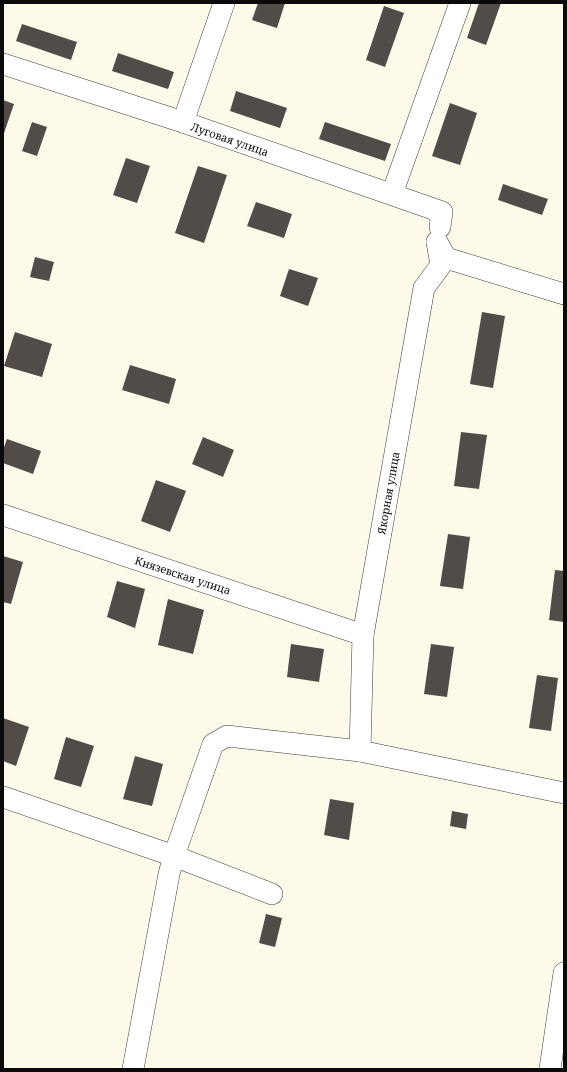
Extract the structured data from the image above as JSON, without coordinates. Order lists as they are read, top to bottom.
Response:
{
  "streets": {
    "street": ["Луговая улица", "Якорная улица", "Князевская улица"]
  },
  "crossings": [
    ["Луговая улица", "Якорная улица"],
    ["Якорная улица", "Князевская улица"]
  ]
}
